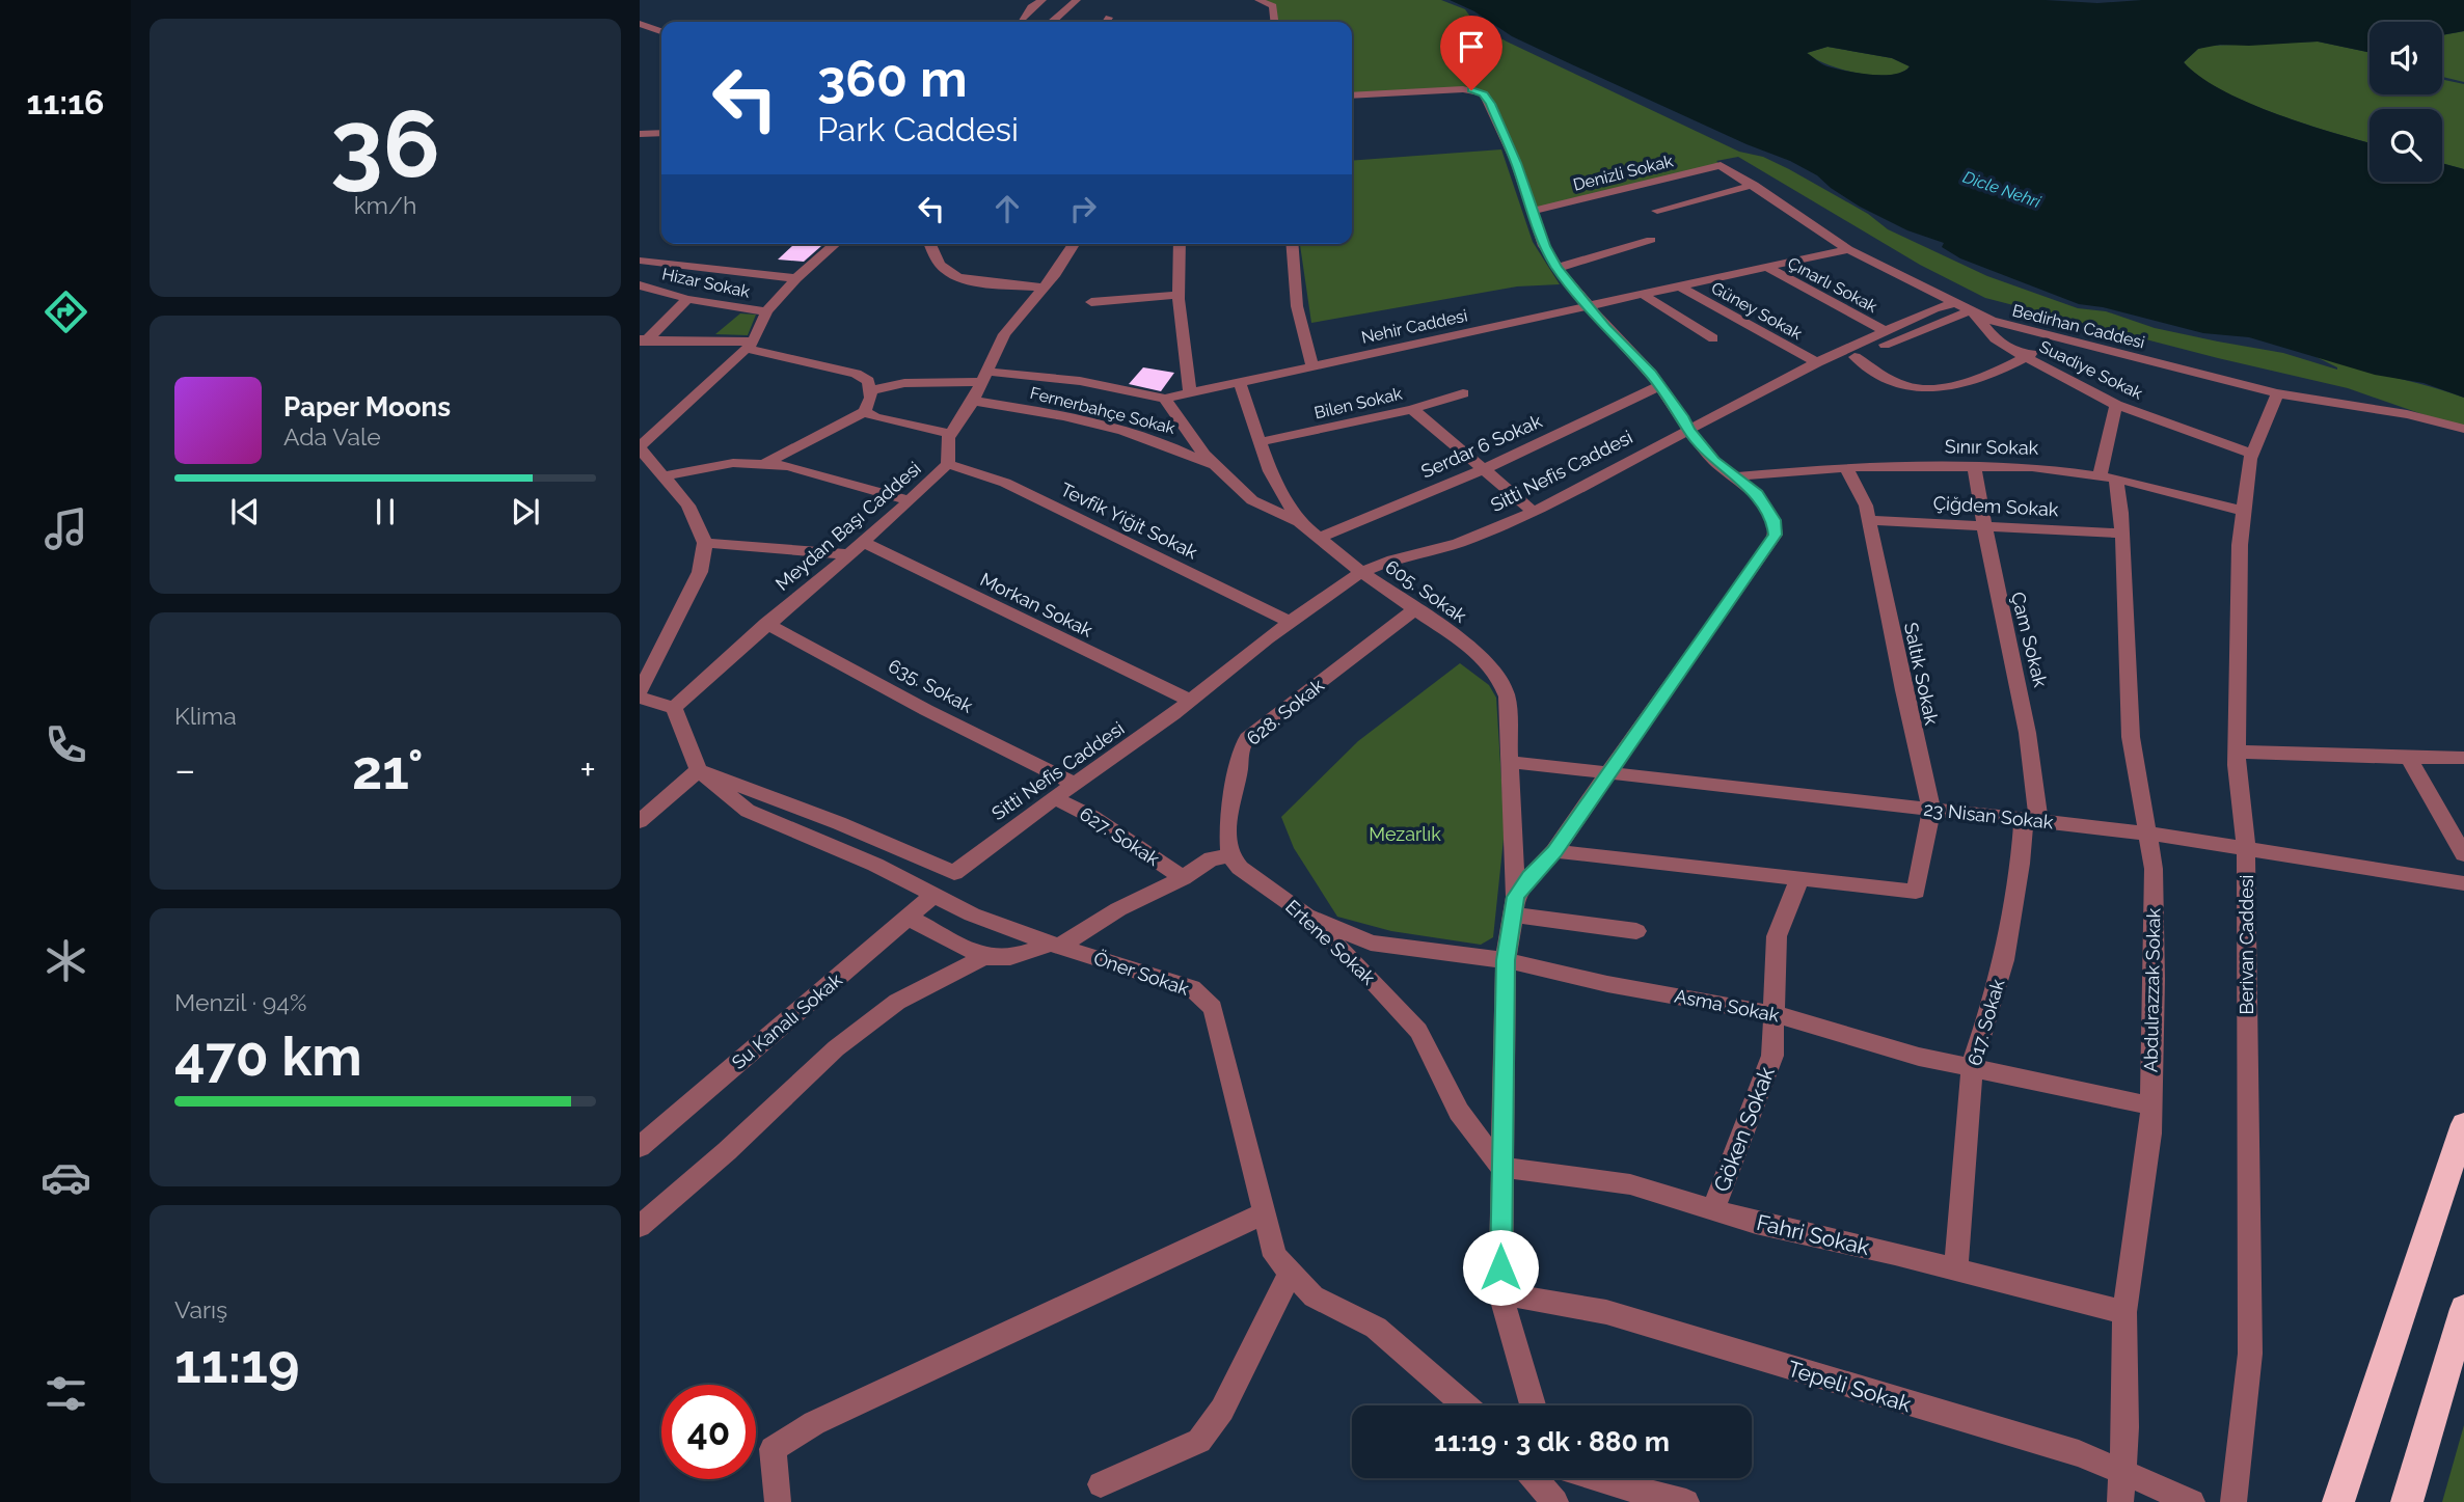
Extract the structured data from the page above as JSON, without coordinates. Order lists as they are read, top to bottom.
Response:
{
  "streets": {
    "street": [
      "Denizli Sokak",
      "Hizar Sokak",
      "Çınarlı Sokak",
      "Güney Sokak",
      "Nehir Caddesi",
      "Bedirhan Caddesi",
      "Suadiye Sokak",
      "Bilen Sokak",
      "Fernerbahçe Sokak",
      "Serdar 6 Sokak",
      "Sınır Sokak",
      "Sitti Nefis Caddesi",
      "Çiğdem Sokak",
      "Tevfik Yiğit Sokak",
      "Meydan Başı Caddesi",
      "605. Sokak",
      "Morkan Sokak",
      "Çam Sokak",
      "Saltık Sokak",
      "635. Sokak",
      "628. Sokak",
      "23 Nisan Sokak",
      "627. Sokak",
      "Ertene Sokak",
      "Berivan Caddesi",
      "Öner Sokak",
      "Abdulrazzak Sokak",
      "Asma Sokak",
      "Su Kanalı Sokak",
      "617. Sokak",
      "Göken Sokak",
      "Fahri Sokak",
      "Tepeli Sokak"
    ]
  },
  "crossings": [
    ["Denizli Sokak", "Bedirhan Caddesi"],
    ["Çınarlı Sokak", "Nehir Caddesi"],
    ["Çınarlı Sokak", "Sitti Nefis Caddesi"],
    ["Güney Sokak", "Nehir Caddesi"],
    ["Güney Sokak", "Sitti Nefis Caddesi"],
    ["Nehir Caddesi", "Bedirhan Caddesi"],
    ["Nehir Caddesi", "605. Sokak"],
    ["Bedirhan Caddesi", "Suadiye Sokak"],
    ["Bedirhan Caddesi", "Sitti Nefis Caddesi"],
    ["Bedirhan Caddesi", "Berivan Caddesi"],
    ["Suadiye Sokak", "Berivan Caddesi"],
    ["Fernerbahçe Sokak", "605. Sokak"],
    ["Serdar 6 Sokak", "605. Sokak"],
    ["Sınır Sokak", "Çam Sokak"],
    ["Sınır Sokak", "Saltık Sokak"],
    ["Sınır Sokak", "Berivan Caddesi"],
    ["Sınır Sokak", "Abdulrazzak Sokak"],
    ["Sitti Nefis Caddesi", "Tevfik Yiğit Sokak"],
    ["Sitti Nefis Caddesi", "605. Sokak"],
    ["Sitti Nefis Caddesi", "Morkan Sokak"],
    ["Sitti Nefis Caddesi", "635. Sokak"],
    ["Sitti Nefis Caddesi", "627. Sokak"],
    ["Sitti Nefis Caddesi", "Öner Sokak"],
    ["Çiğdem Sokak", "Çam Sokak"],
    ["Çiğdem Sokak", "Saltık Sokak"],
    ["Çiğdem Sokak", "Abdulrazzak Sokak"],
    ["Tevfik Yiğit Sokak", "Meydan Başı Caddesi"],
    ["Meydan Başı Caddesi", "Morkan Sokak"],
    ["Meydan Başı Caddesi", "635. Sokak"],
    ["Meydan Başı Caddesi", "Öner Sokak"],
    ["605. Sokak", "628. Sokak"],
    ["605. Sokak", "23 Nisan Sokak"],
    ["605. Sokak", "Ertene Sokak"],
    ["605. Sokak", "Asma Sokak"],
    ["605. Sokak", "Fahri Sokak"],
    ["605. Sokak", "Tepeli Sokak"],
    ["Çam Sokak", "23 Nisan Sokak"],
    ["Çam Sokak", "617. Sokak"],
    ["Saltık Sokak", "23 Nisan Sokak"],
    ["Saltık Sokak", "Göken Sokak"],
    ["628. Sokak", "Ertene Sokak"],
    ["23 Nisan Sokak", "Berivan Caddesi"],
    ["23 Nisan Sokak", "Abdulrazzak Sokak"],
    ["23 Nisan Sokak", "617. Sokak"],
    ["Ertene Sokak", "Asma Sokak"],
    ["Ertene Sokak", "Fahri Sokak"],
    ["Öner Sokak", "Su Kanalı Sokak"],
    ["Abdulrazzak Sokak", "Asma Sokak"],
    ["Abdulrazzak Sokak", "Fahri Sokak"],
    ["Abdulrazzak Sokak", "Tepeli Sokak"],
    ["Asma Sokak", "617. Sokak"],
    ["Asma Sokak", "Göken Sokak"],
    ["617. Sokak", "Fahri Sokak"],
    ["Göken Sokak", "Fahri Sokak"]
  ],
  "water": ["Dicle Nehri"],
  "parks": ["Mezarlık"],
  "page": {
    "tabs": "11:16",
    "tile": [
      ["36", "km/h"],
      "Klima",
      ["Menzil · 94%", "470 km"],
      ["Varış", "11:19"]
    ],
    "turn": ["360 m", "Park Caddesi"],
    "song": ["Paper Moons", "Ada Vale"],
    "heat": ["−", "21°", "+"],
    "limit": "40",
    "trip": "11:19 · 3 dk · 880 m"
  }
}
